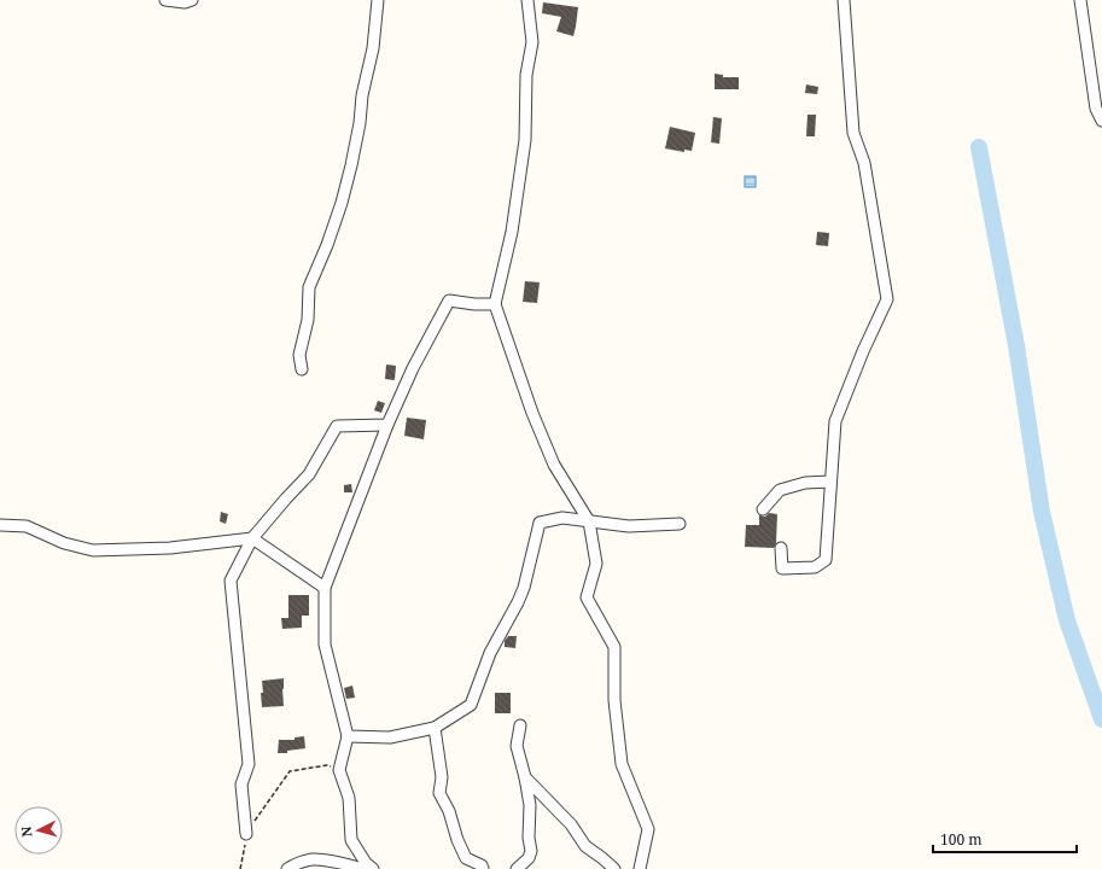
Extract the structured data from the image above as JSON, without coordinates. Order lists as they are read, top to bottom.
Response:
{
  "scale_bar": "100 m",
  "north": "left"
}
